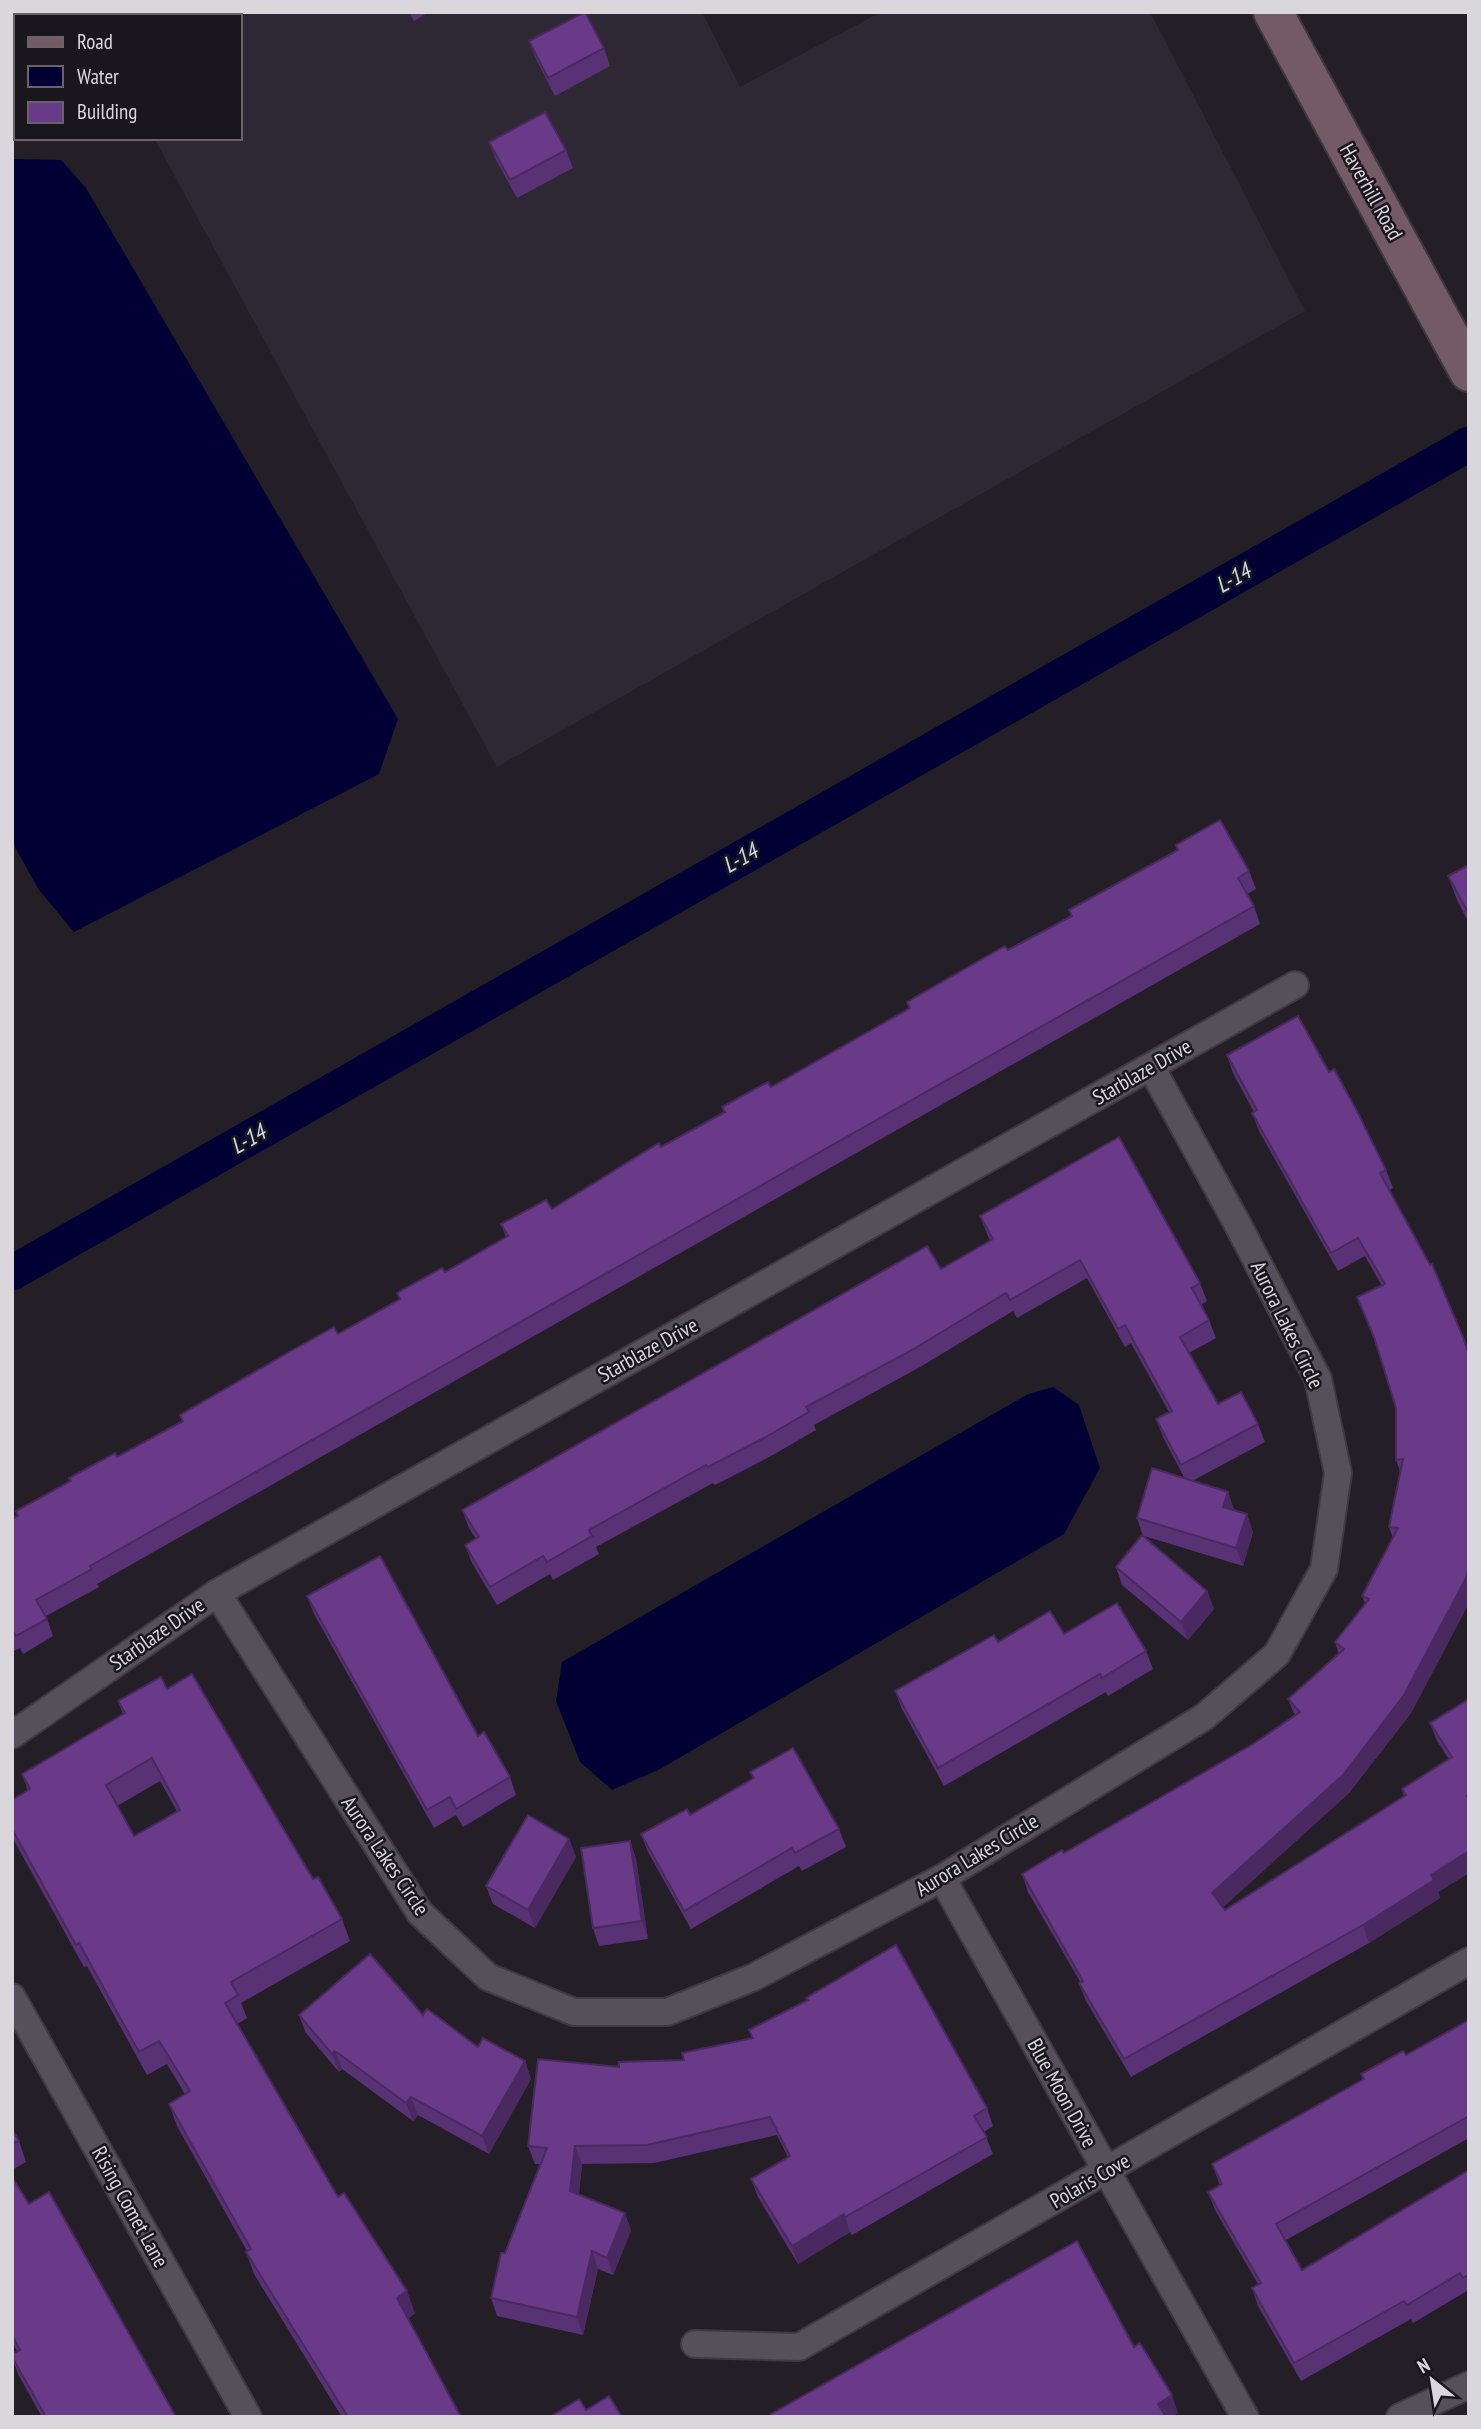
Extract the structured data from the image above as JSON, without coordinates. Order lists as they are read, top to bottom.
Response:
{
  "streets": {
    "street": [
      "Haverhill Road",
      "Starblaze Drive",
      "Aurora Lakes Circle",
      "Blue Moon Drive",
      "Polaris Cove",
      "Rising Comet Lane"
    ]
  },
  "crossings": [
    ["Starblaze Drive", "Aurora Lakes Circle"],
    ["Aurora Lakes Circle", "Blue Moon Drive"],
    ["Blue Moon Drive", "Polaris Cove"]
  ],
  "water": ["L-14"],
  "legend": ["Road", "Water", "Building"],
  "north": "top left"
}
